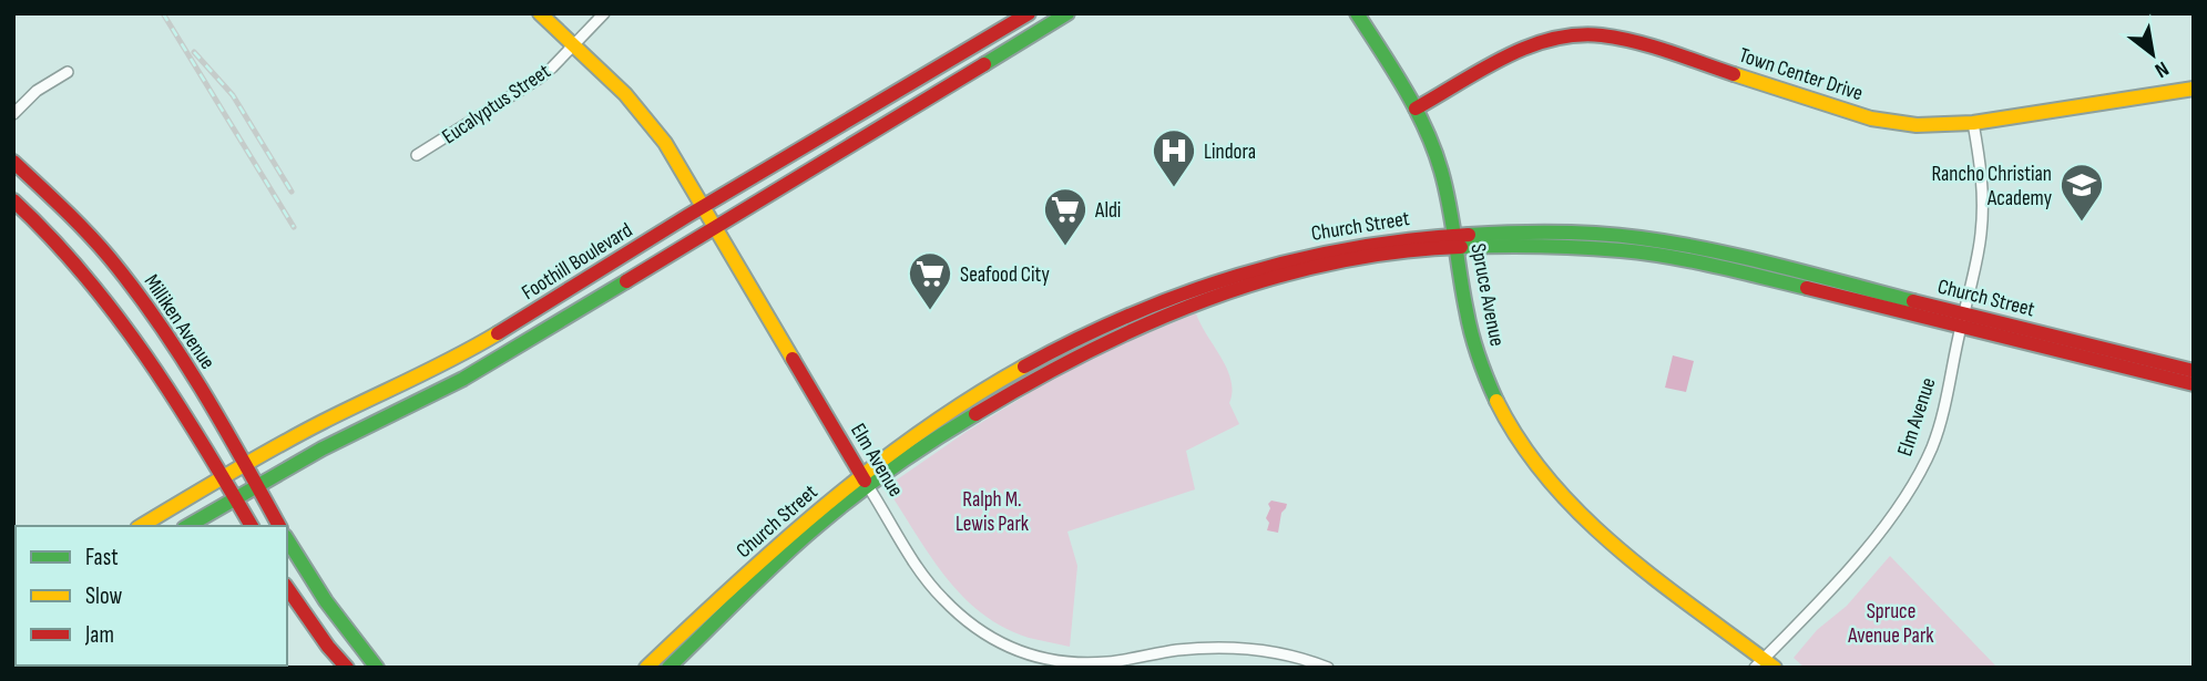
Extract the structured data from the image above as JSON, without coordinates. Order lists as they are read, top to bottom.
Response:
{
  "streets": {
    "main road": [
      "Town Center Drive",
      "Church Street",
      "Foothill Boulevard",
      "Spruce Avenue",
      "Milliken Avenue",
      "Elm Avenue"
    ],
    "street": ["Eucalyptus Street"]
  },
  "crossings": [
    ["Town Center Drive", "Spruce Avenue"],
    ["Town Center Drive", "Elm Avenue"],
    ["Eucalyptus Street", "Elm Avenue"],
    ["Church Street", "Spruce Avenue"],
    ["Church Street", "Elm Avenue"],
    ["Foothill Boulevard", "Milliken Avenue"],
    ["Foothill Boulevard", "Elm Avenue"],
    ["Spruce Avenue", "Elm Avenue"]
  ],
  "parks": ["Ralph M. Lewis Park", "Spruce Avenue Park"],
  "places": {
    "hospital": ["Lindora"],
    "school or university": ["Rancho Christian Academy"],
    "supermarket": ["Aldi", "Seafood City"]
  },
  "legend": ["Fast", "Slow", "Jam"],
  "north": "bottom right"
}
